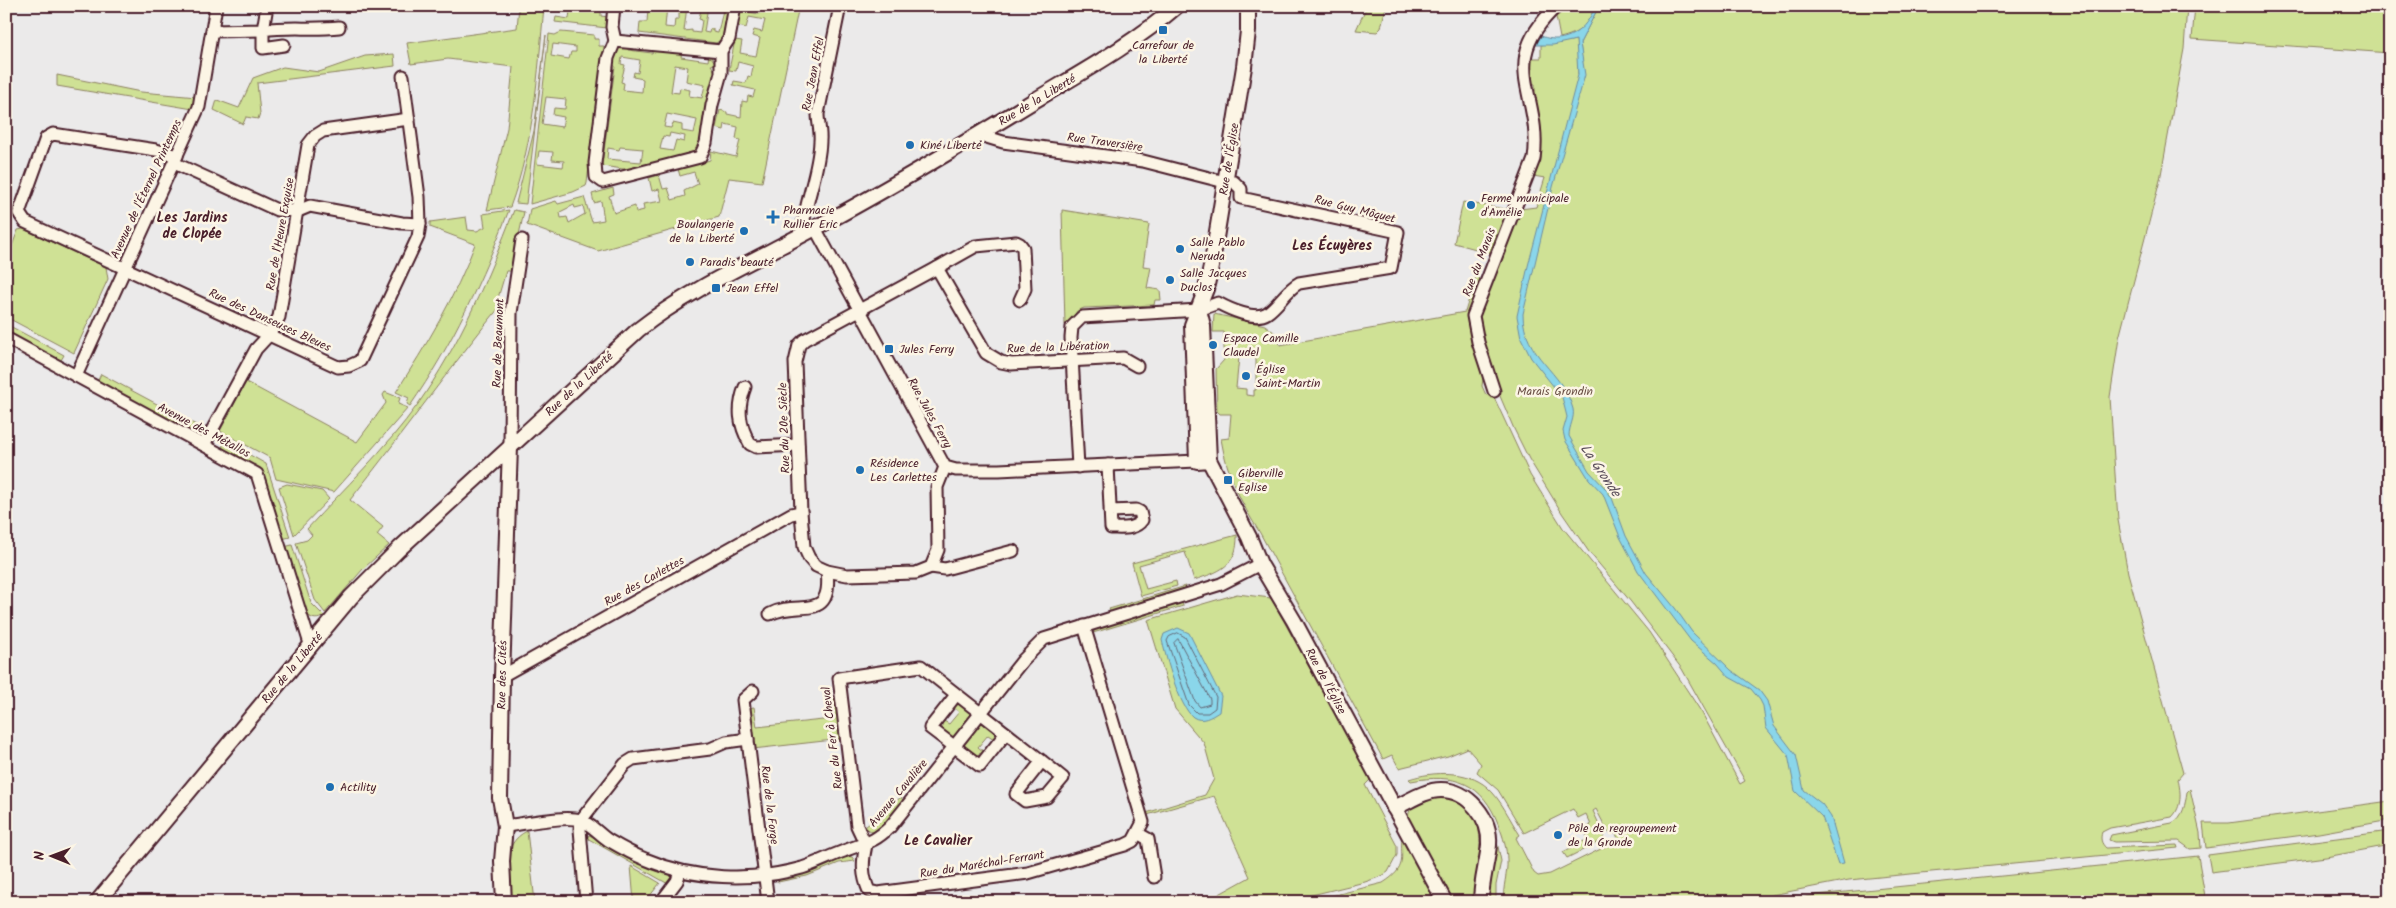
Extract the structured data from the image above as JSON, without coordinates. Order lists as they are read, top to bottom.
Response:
{
  "streets": {
    "street": [
      "Rue Jean Effel",
      "Rue de la Liberté",
      "Rue Traversière",
      "Rue de l'Église",
      "Avenue de l'Éternel Printemps",
      "Rue Guy Môquet",
      "Rue de l'Heure Exquise",
      "Rue du Marais",
      "Rue des Danseuses Bleues",
      "Rue de Beaumont",
      "Rue de la Libération",
      "Rue Jules Ferry",
      "Rue du 20e Siècle",
      "Avenue des Métallos",
      "Rue des Carlettes",
      "Rue des Cités",
      "Rue du Fer à Cheval",
      "Avenue Cavalière",
      "Rue de la Forge",
      "Rue du Maréchal-Ferrant"
    ]
  },
  "crossings": [
    ["Rue Jean Effel", "Rue de la Liberté"],
    ["Rue de la Liberté", "Rue Traversière"],
    ["Rue de la Liberté", "Rue de Beaumont"],
    ["Rue de la Liberté", "Rue Jules Ferry"],
    ["Rue de la Liberté", "Avenue des Métallos"],
    ["Rue de la Liberté", "Rue des Cités"],
    ["Rue Traversière", "Rue de l'Église"],
    ["Rue Traversière", "Rue Guy Môquet"],
    ["Rue de l'Église", "Rue Guy Môquet"],
    ["Rue de l'Église", "Rue Jules Ferry"],
    ["Rue de l'Église", "Avenue Cavalière"],
    ["Avenue de l'Éternel Printemps", "Rue des Danseuses Bleues"],
    ["Avenue de l'Éternel Printemps", "Avenue des Métallos"],
    ["Rue de l'Heure Exquise", "Rue des Danseuses Bleues"],
    ["Rue de l'Heure Exquise", "Avenue des Métallos"],
    ["Rue de Beaumont", "Rue des Cités"],
    ["Rue Jules Ferry", "Rue du 20e Siècle"],
    ["Rue du 20e Siècle", "Rue des Carlettes"],
    ["Rue des Carlettes", "Rue des Cités"],
    ["Rue du Fer à Cheval", "Avenue Cavalière"],
    ["Rue du Fer à Cheval", "Rue du Maréchal-Ferrant"],
    ["Avenue Cavalière", "Rue de la Forge"],
    ["Avenue Cavalière", "Rue du Maréchal-Ferrant"]
  ],
  "districts": ["Les Jardins de Clopée", "Les Écuyères", "Le Cavalier"],
  "water": ["La Gronde"],
  "parks": ["Marais Grondin"],
  "places": {
    "transit": [
      "Carrefour de la Liberté",
      "Jean Effel",
      "Jules Ferry",
      "Giberville Eglise"
    ],
    "other": [
      "Kiné Liberté",
      "Ferme municipale d'Amélie",
      "Boulangerie de la Liberté",
      "Salle Pablo Neruda",
      "Paradis beauté",
      "Salle Jacques Duclos",
      "Espace Camille Claudel",
      "Église Saint-Martin",
      "Résidence Les Carlettes",
      "Actility",
      "Pôle de regroupement de la Gronde"
    ],
    "health": ["Pharmacie Rullier Eric"]
  },
  "north": "left"
}
